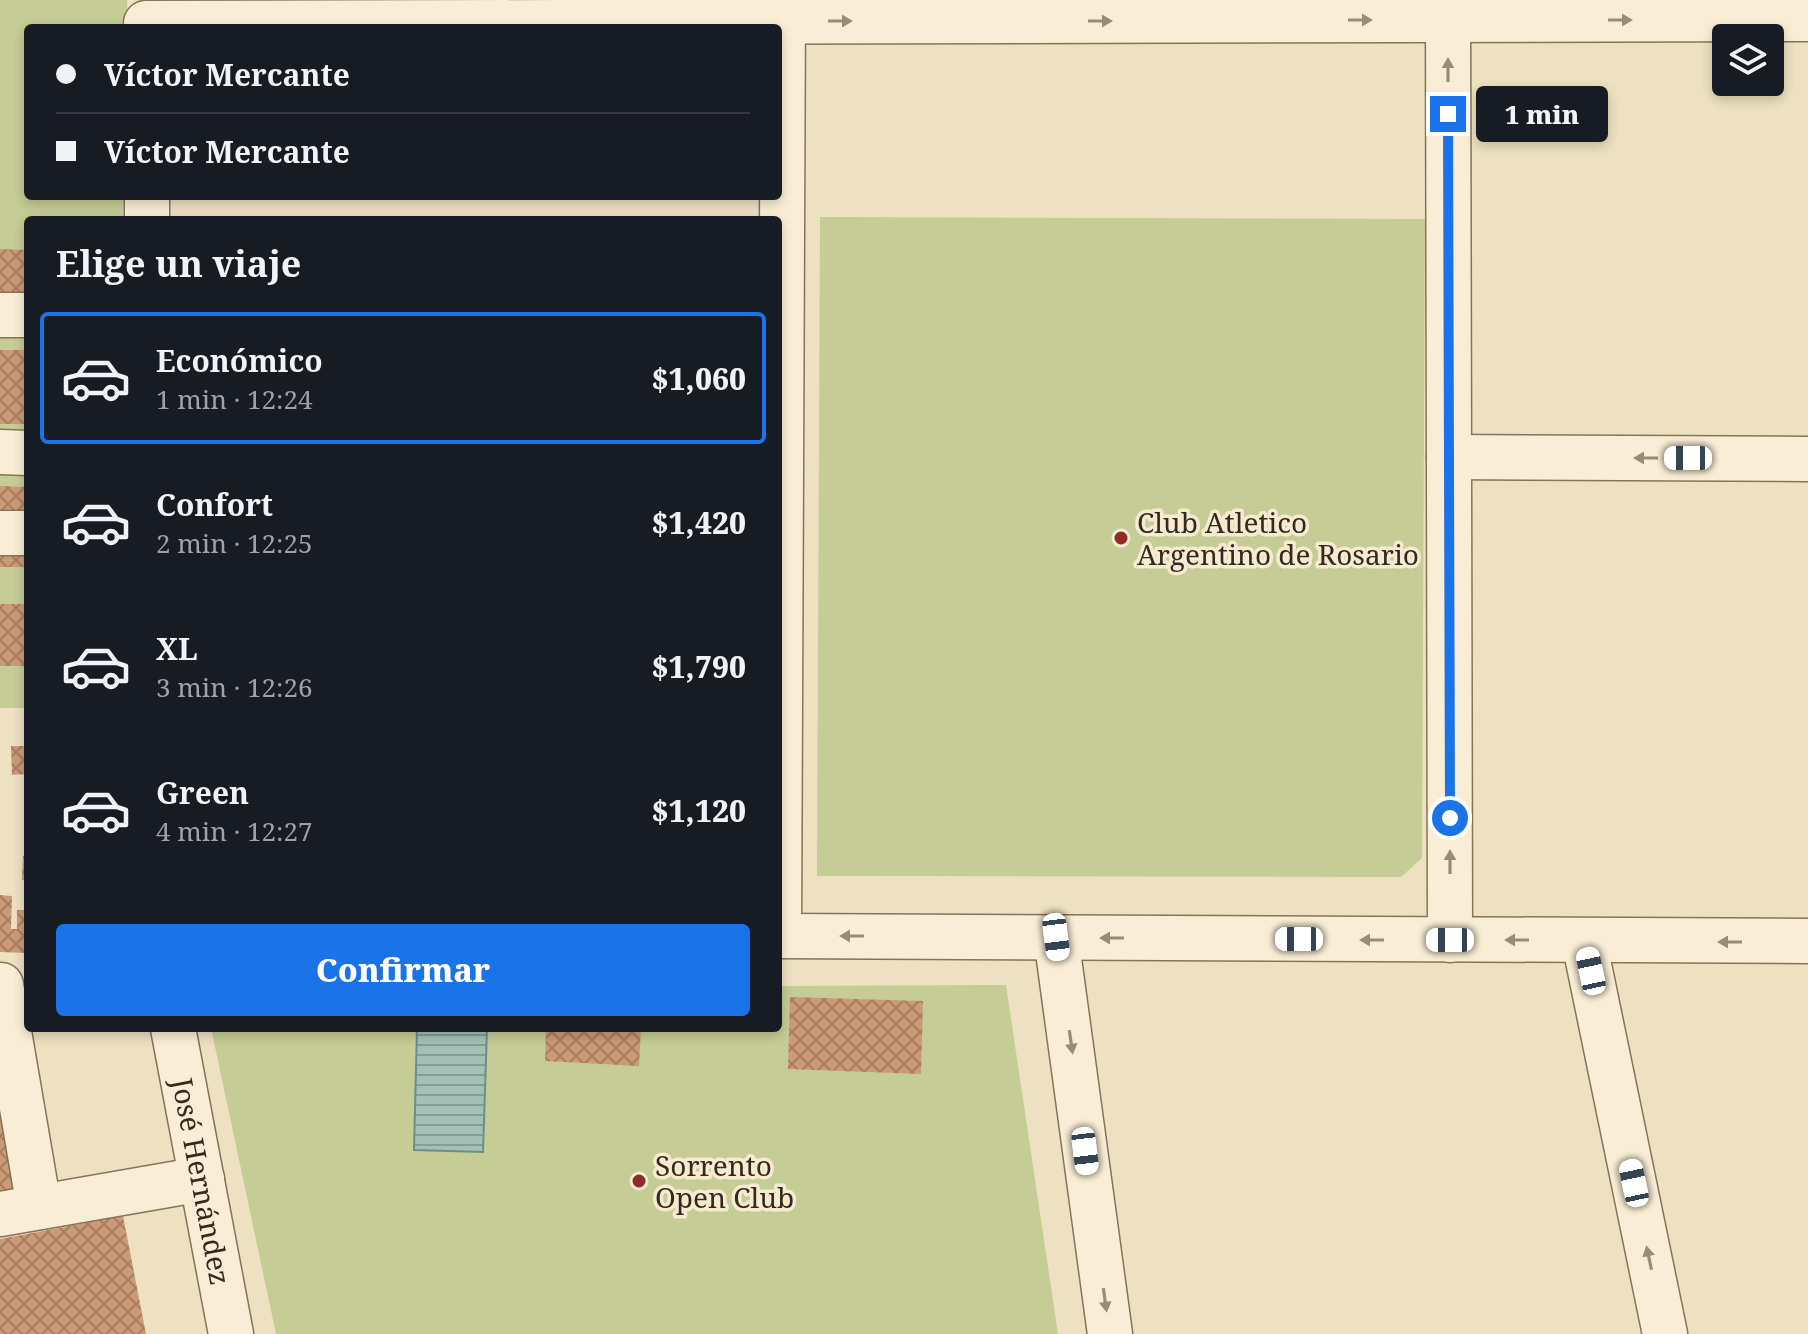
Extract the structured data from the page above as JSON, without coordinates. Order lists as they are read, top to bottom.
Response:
{
  "streets": {
    "street": ["José Hernández"]
  },
  "places": ["Club Atletico Argentino de Rosario", "Sorrento Open Club"],
  "page": {
    "banner": ["Víctor Mercante", "Víctor Mercante"],
    "bubble": "1 min",
    "heading": "Elige un viaje",
    "list": [
      {
        "name": "Económico",
        "note": "1 min · 12:24",
        "value": "$1,060"
      },
      {
        "name": "Confort",
        "note": "2 min · 12:25",
        "value": "$1,420"
      },
      {
        "name": "XL",
        "note": "3 min · 12:26",
        "value": "$1,790"
      },
      {
        "name": "Green",
        "note": "4 min · 12:27",
        "value": "$1,120"
      }
    ],
    "buttons": "Confirmar"
  }
}
